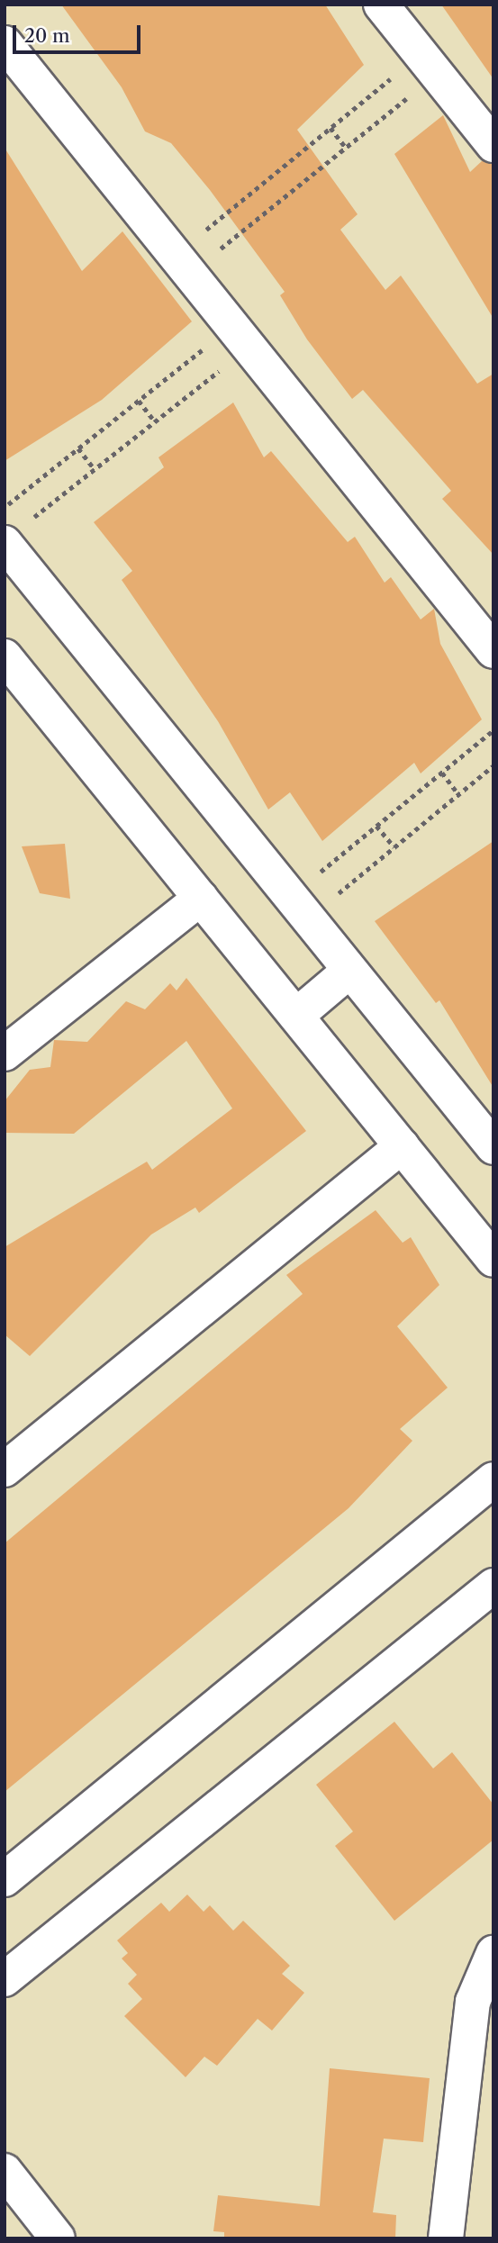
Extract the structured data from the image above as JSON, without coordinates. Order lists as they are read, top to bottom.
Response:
{
  "scale_bar": "20 m"
}
